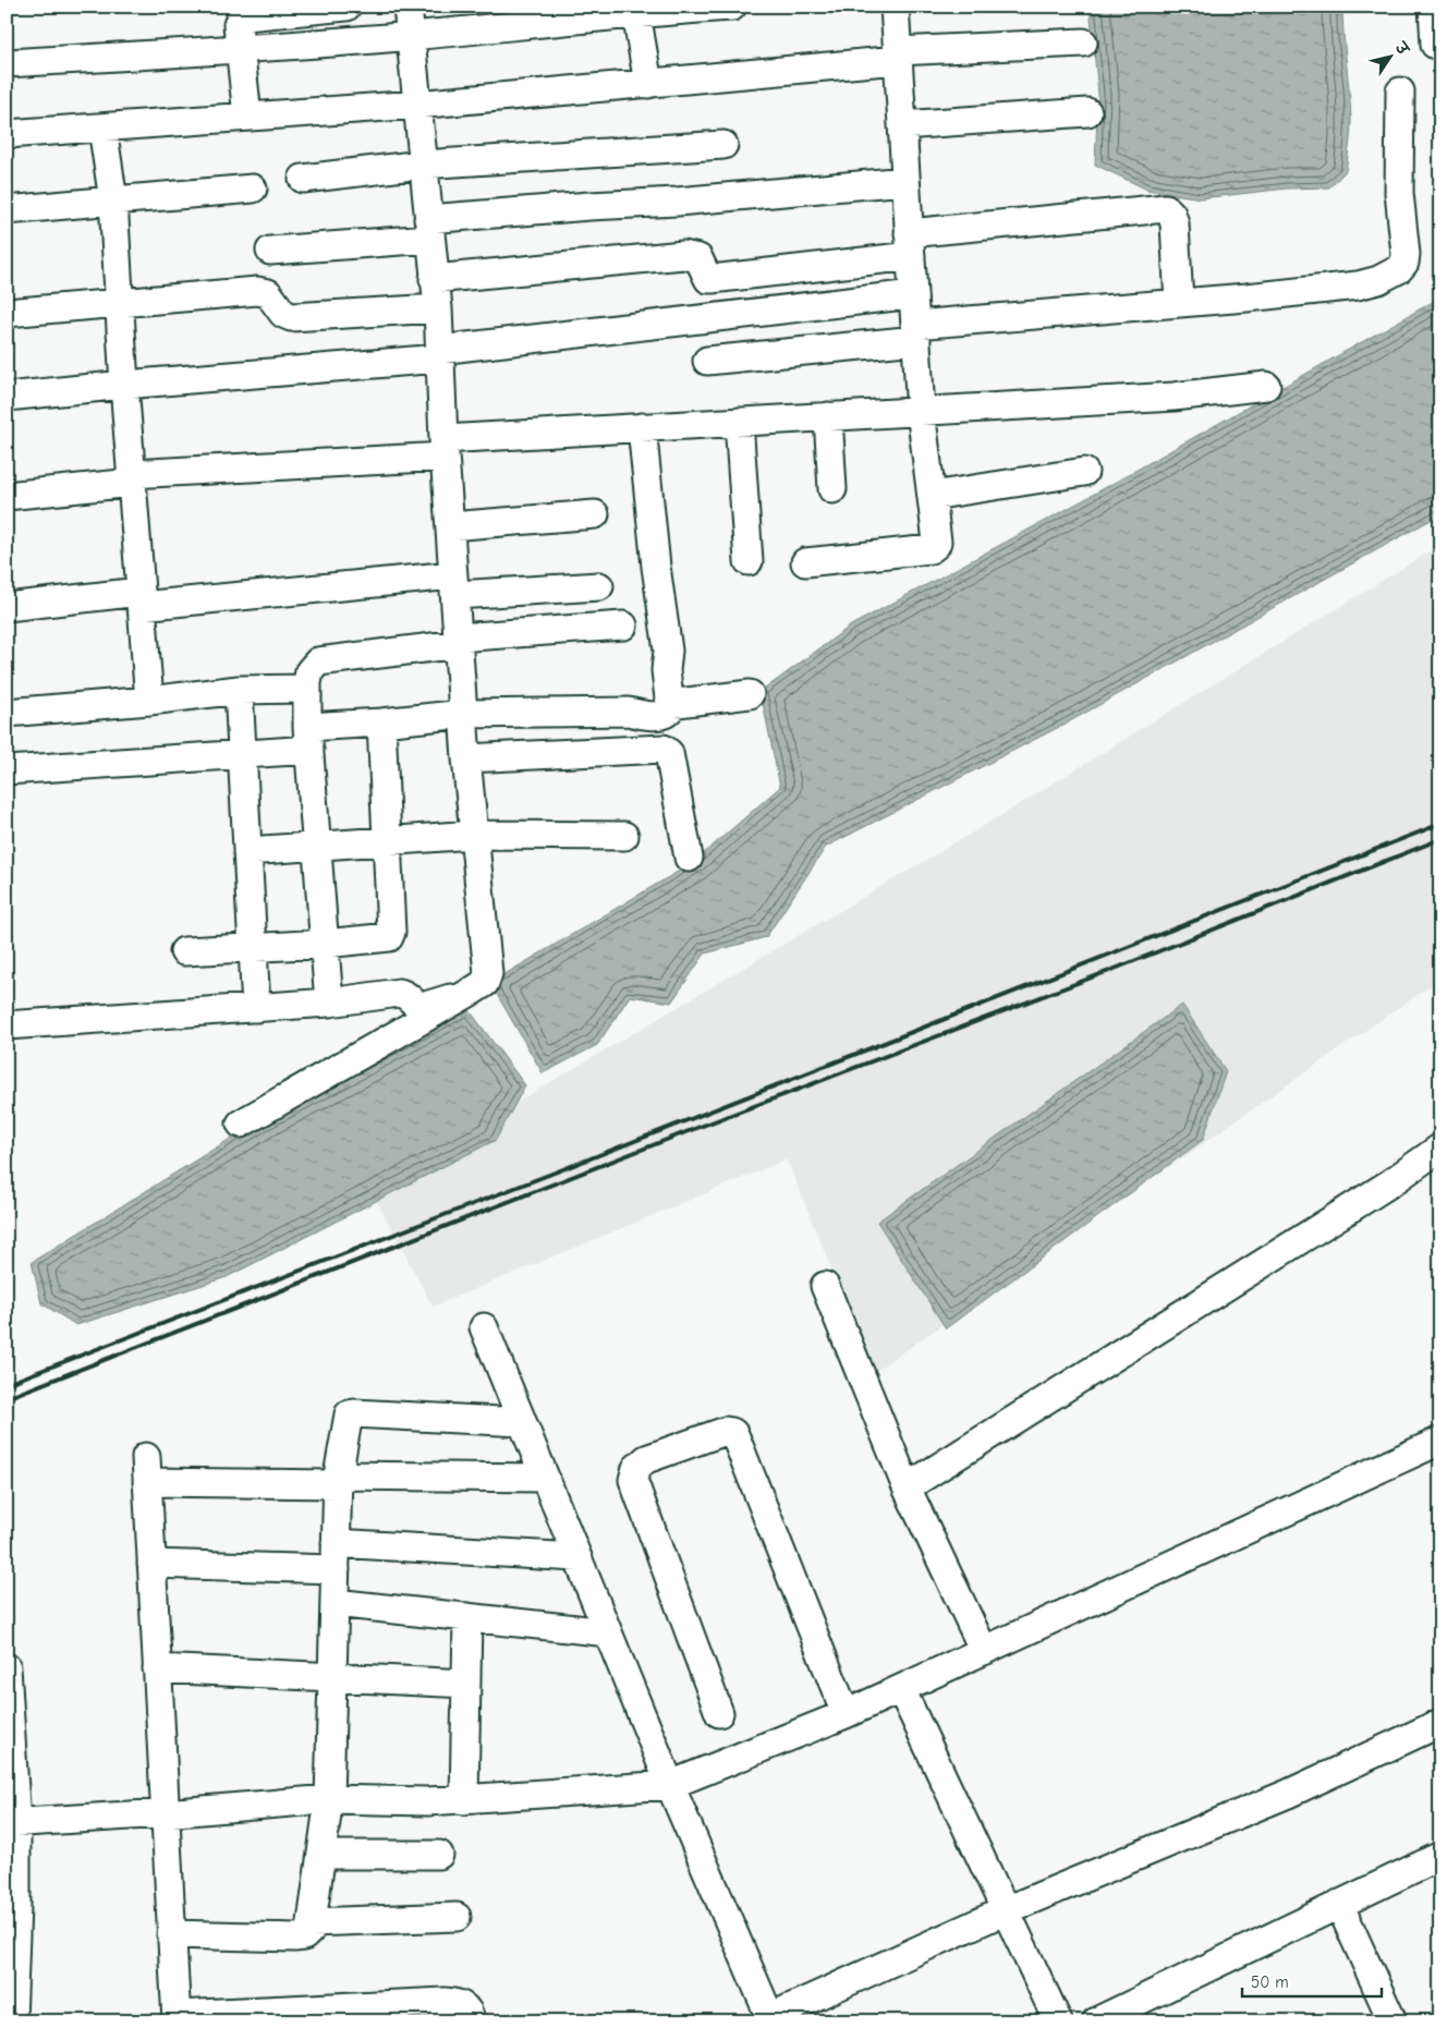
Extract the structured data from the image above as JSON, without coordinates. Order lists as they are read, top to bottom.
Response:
{
  "scale_bar": "50 m",
  "north": "top right"
}
